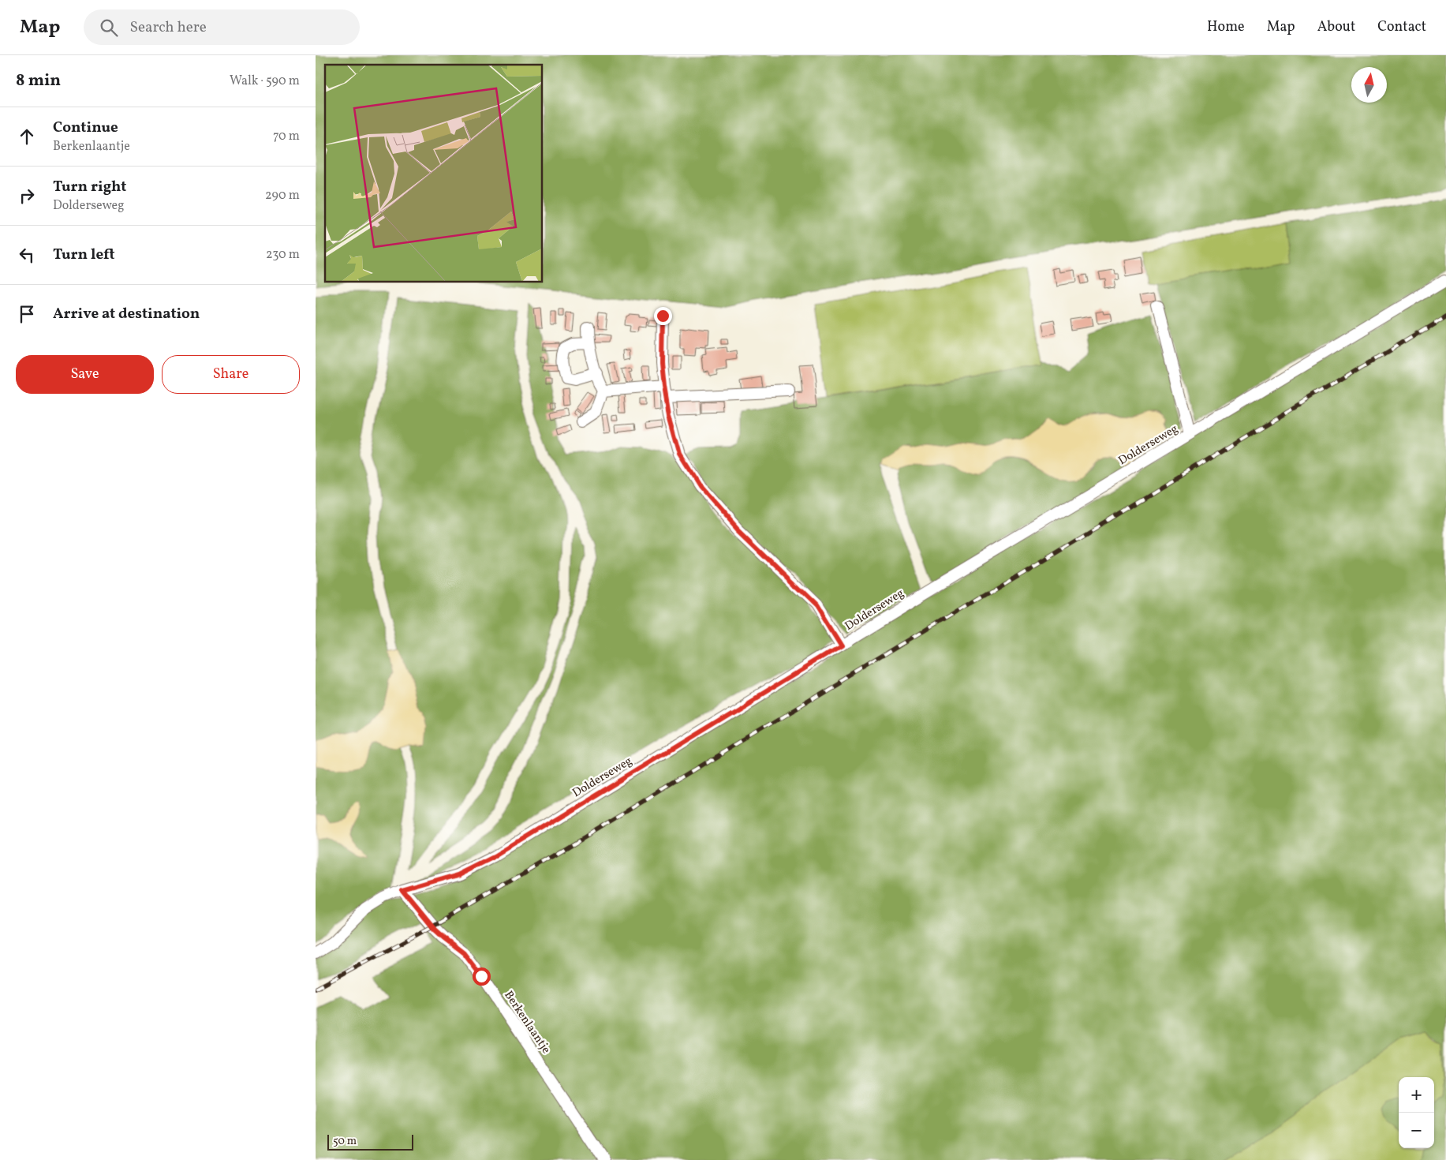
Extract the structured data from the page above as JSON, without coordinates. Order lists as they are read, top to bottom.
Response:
{
  "streets": {
    "street": ["Dolderseweg", "Berkenlaantje"]
  },
  "crossings": [
    ["Dolderseweg", "Berkenlaantje"]
  ],
  "scale_bar": "50 m",
  "north": "top",
  "page": {
    "header": "Map",
    "search": "Search here",
    "nav": [
      "Home",
      "Map",
      "About",
      "Contact"
    ],
    "heading": ["8 min", "Walk · 590 m"],
    "list": [
      ["Continue", "Berkenlaantje", "70 m"],
      ["Turn right", "Dolderseweg", "290 m"],
      ["Turn left", "230 m"],
      "Arrive at destination"
    ],
    "buttons": ["Save", "Share"],
    "map_buttons": ["+", "−"],
    "scale": "50 m"
  }
}
